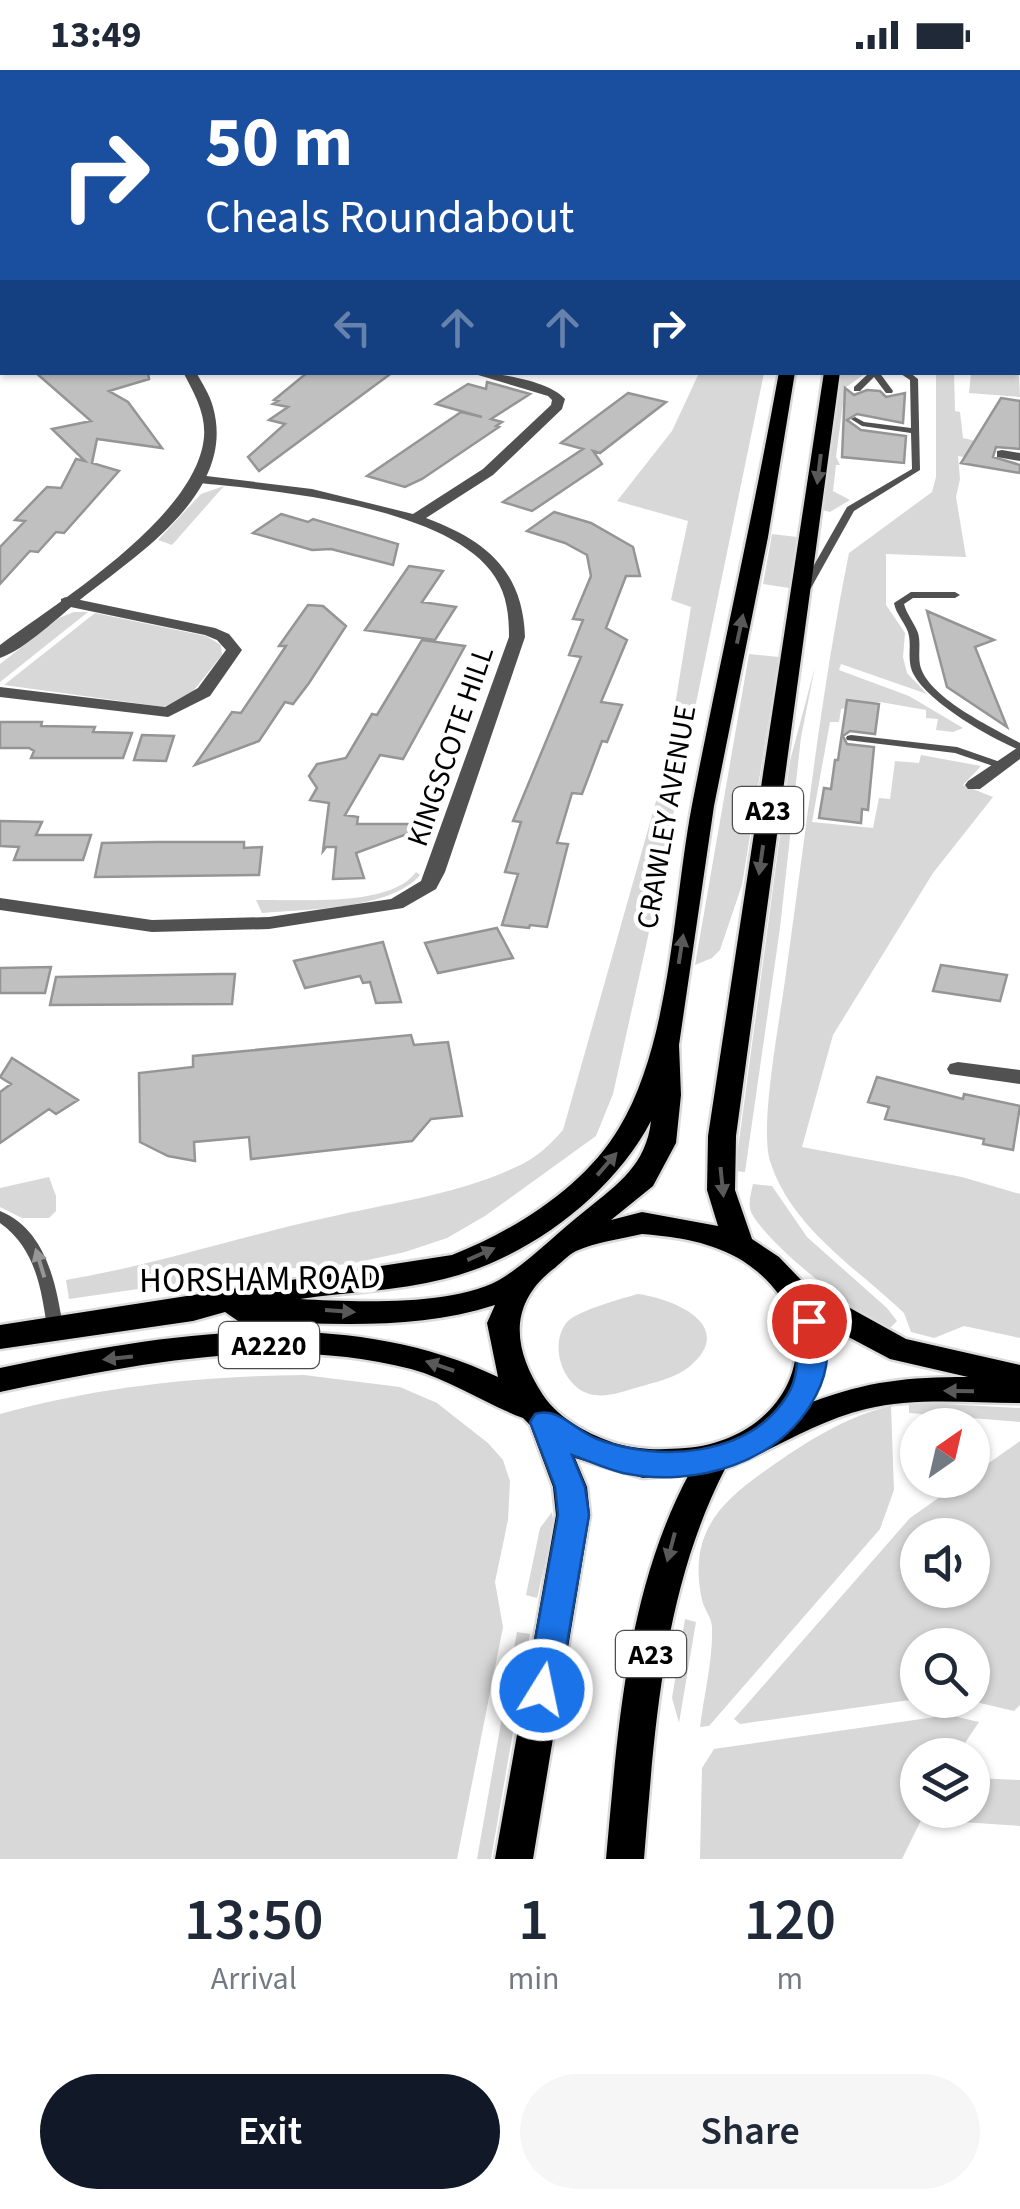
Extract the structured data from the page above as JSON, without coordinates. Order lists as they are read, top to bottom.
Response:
{
  "streets": {
    "main road": [
      "A23",
      "CRAWLEY AVENUE",
      "HORSHAM ROAD",
      "A2220"
    ],
    "street": ["KINGSCOTE HILL"]
  },
  "crossings": [
    ["A23", "CRAWLEY AVENUE"],
    ["A23", "HORSHAM ROAD"],
    ["A23", "A2220"],
    ["CRAWLEY AVENUE", "HORSHAM ROAD"],
    ["CRAWLEY AVENUE", "A2220"],
    ["HORSHAM ROAD", "A2220"]
  ],
  "north": "top right",
  "page": {
    "status": "13:49",
    "turn": ["50 m", "Cheals Roundabout"],
    "eta": [
      "13:50",
      "Arrival",
      "1",
      "min",
      "120",
      "m"
    ],
    "buttons": ["Exit", "Share"]
  }
}
